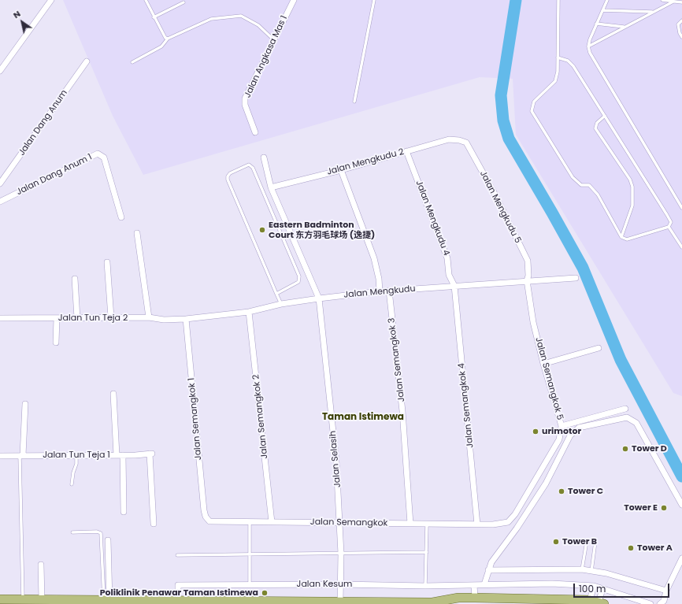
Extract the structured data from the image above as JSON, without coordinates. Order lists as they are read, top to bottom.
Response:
{
  "streets": {
    "street": [
      "Jalan Angkasa Mas 1",
      "Jalan Dang Anum",
      "Jalan Mengkudu 2",
      "Jalan Dang Anum 1",
      "Jalan Mengkudu 5",
      "Jalan Mengkudu 4",
      "Jalan Mengkudu",
      "Jalan Tun Teja 2",
      "Jalan Semangkok 3",
      "Jalan Semangkok 5",
      "Jalan Semangkok 4",
      "Jalan Semangkok 2",
      "Jalan Semangkok 1",
      "Jalan Tun Teja 1",
      "Jalan Selasih",
      "Jalan Semangkok",
      "Jalan Kesum"
    ]
  },
  "crossings": [
    ["Jalan Mengkudu 2", "Jalan Mengkudu 5"],
    ["Jalan Mengkudu 2", "Jalan Mengkudu 4"],
    ["Jalan Mengkudu 2", "Jalan Selasih"],
    ["Jalan Mengkudu 5", "Jalan Mengkudu"],
    ["Jalan Mengkudu 5", "Jalan Semangkok 5"],
    ["Jalan Mengkudu 4", "Jalan Mengkudu"],
    ["Jalan Mengkudu 4", "Jalan Semangkok 4"],
    ["Jalan Mengkudu", "Jalan Tun Teja 2"],
    ["Jalan Mengkudu", "Jalan Semangkok 3"],
    ["Jalan Mengkudu", "Jalan Semangkok 5"],
    ["Jalan Mengkudu", "Jalan Semangkok 4"],
    ["Jalan Mengkudu", "Jalan Semangkok 2"],
    ["Jalan Mengkudu", "Jalan Semangkok 1"],
    ["Jalan Mengkudu", "Jalan Selasih"],
    ["Jalan Tun Teja 2", "Jalan Semangkok 1"],
    ["Jalan Semangkok 3", "Jalan Semangkok"],
    ["Jalan Semangkok 5", "Jalan Semangkok"],
    ["Jalan Semangkok 4", "Jalan Semangkok"],
    ["Jalan Semangkok 2", "Jalan Semangkok"],
    ["Jalan Semangkok 1", "Jalan Semangkok"],
    ["Jalan Selasih", "Jalan Semangkok"],
    ["Jalan Selasih", "Jalan Kesum"]
  ],
  "districts": ["Taman Istimewa"],
  "places": [
    "Eastern Badminton Court 东方羽毛球场 (逸捷)",
    "urimotor",
    "Tower D",
    "Tower C",
    "Tower E",
    "Tower B",
    "Tower A",
    "Poliklinik Penawar Taman Istimewa"
  ],
  "scale_bar": "100 m",
  "north": "top left"
}
